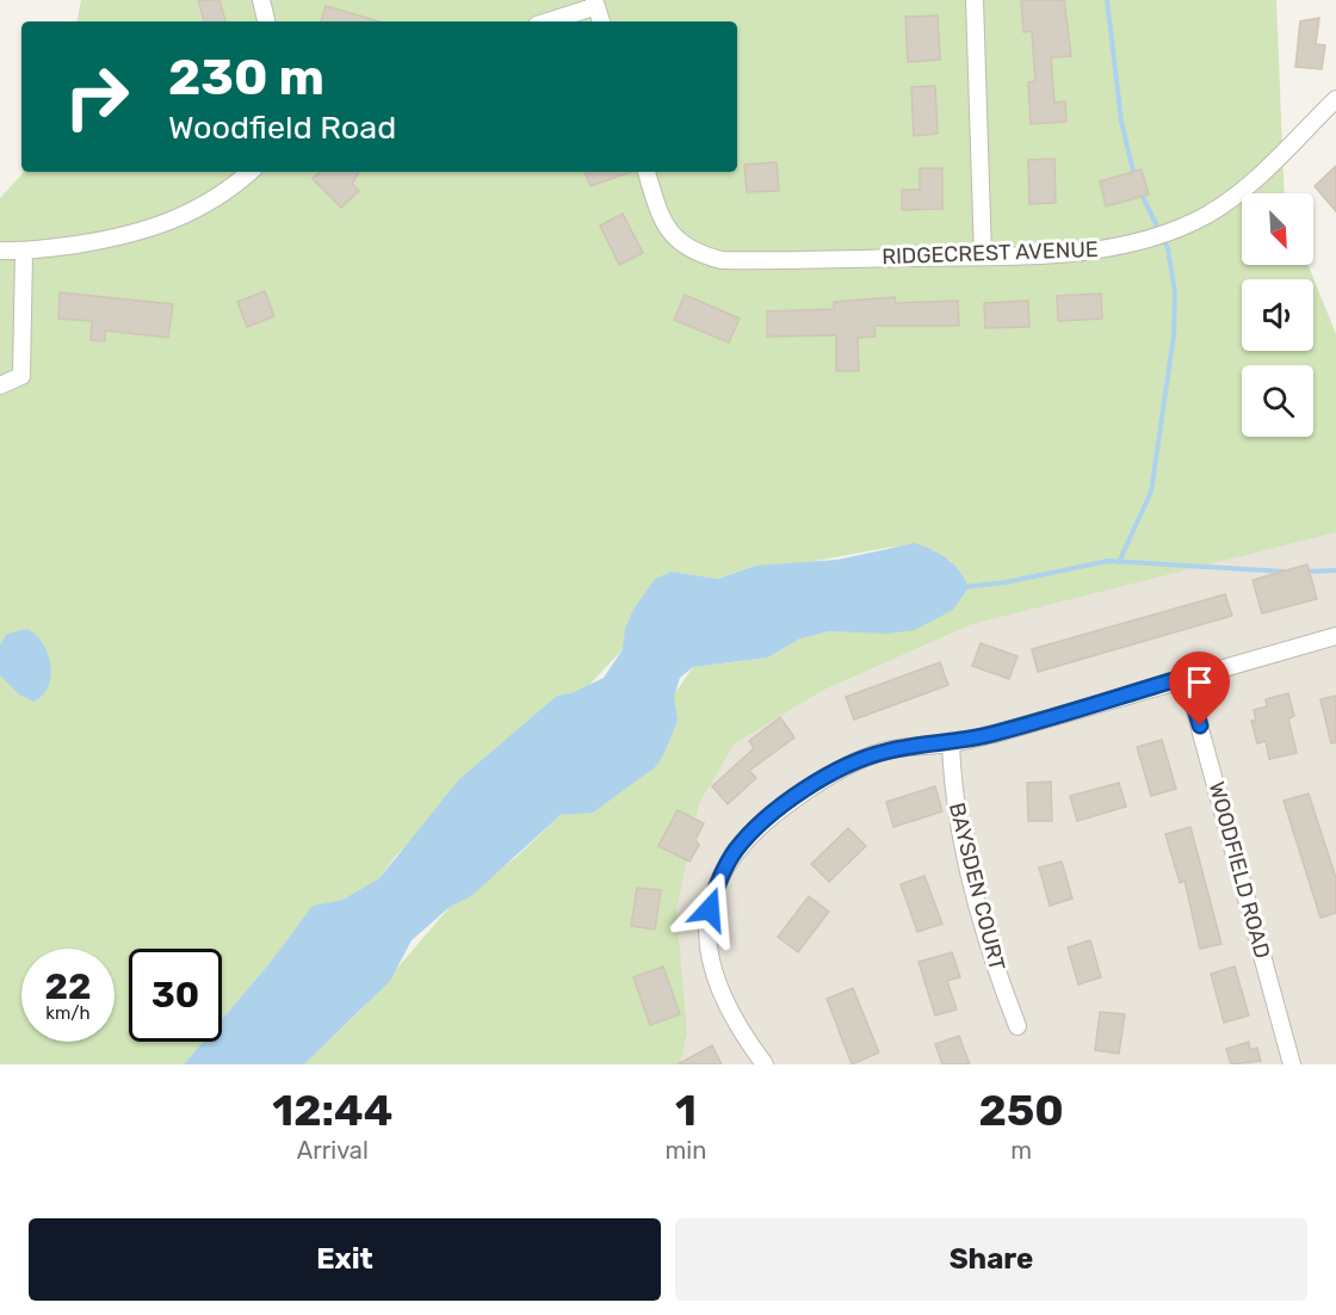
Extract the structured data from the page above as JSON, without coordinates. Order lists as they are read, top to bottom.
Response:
{
  "streets": {
    "street": ["RIDGECREST AVENUE", "WOODFIELD ROAD", "BAYSDEN COURT"]
  },
  "north": "bottom right",
  "page": {
    "turn": ["230 m", "Woodfield Road"],
    "speed": "22 km/h",
    "limit": "30",
    "eta": [
      "12:44",
      "Arrival",
      "1",
      "min",
      "250",
      "m"
    ],
    "buttons": ["Exit", "Share"]
  }
}
